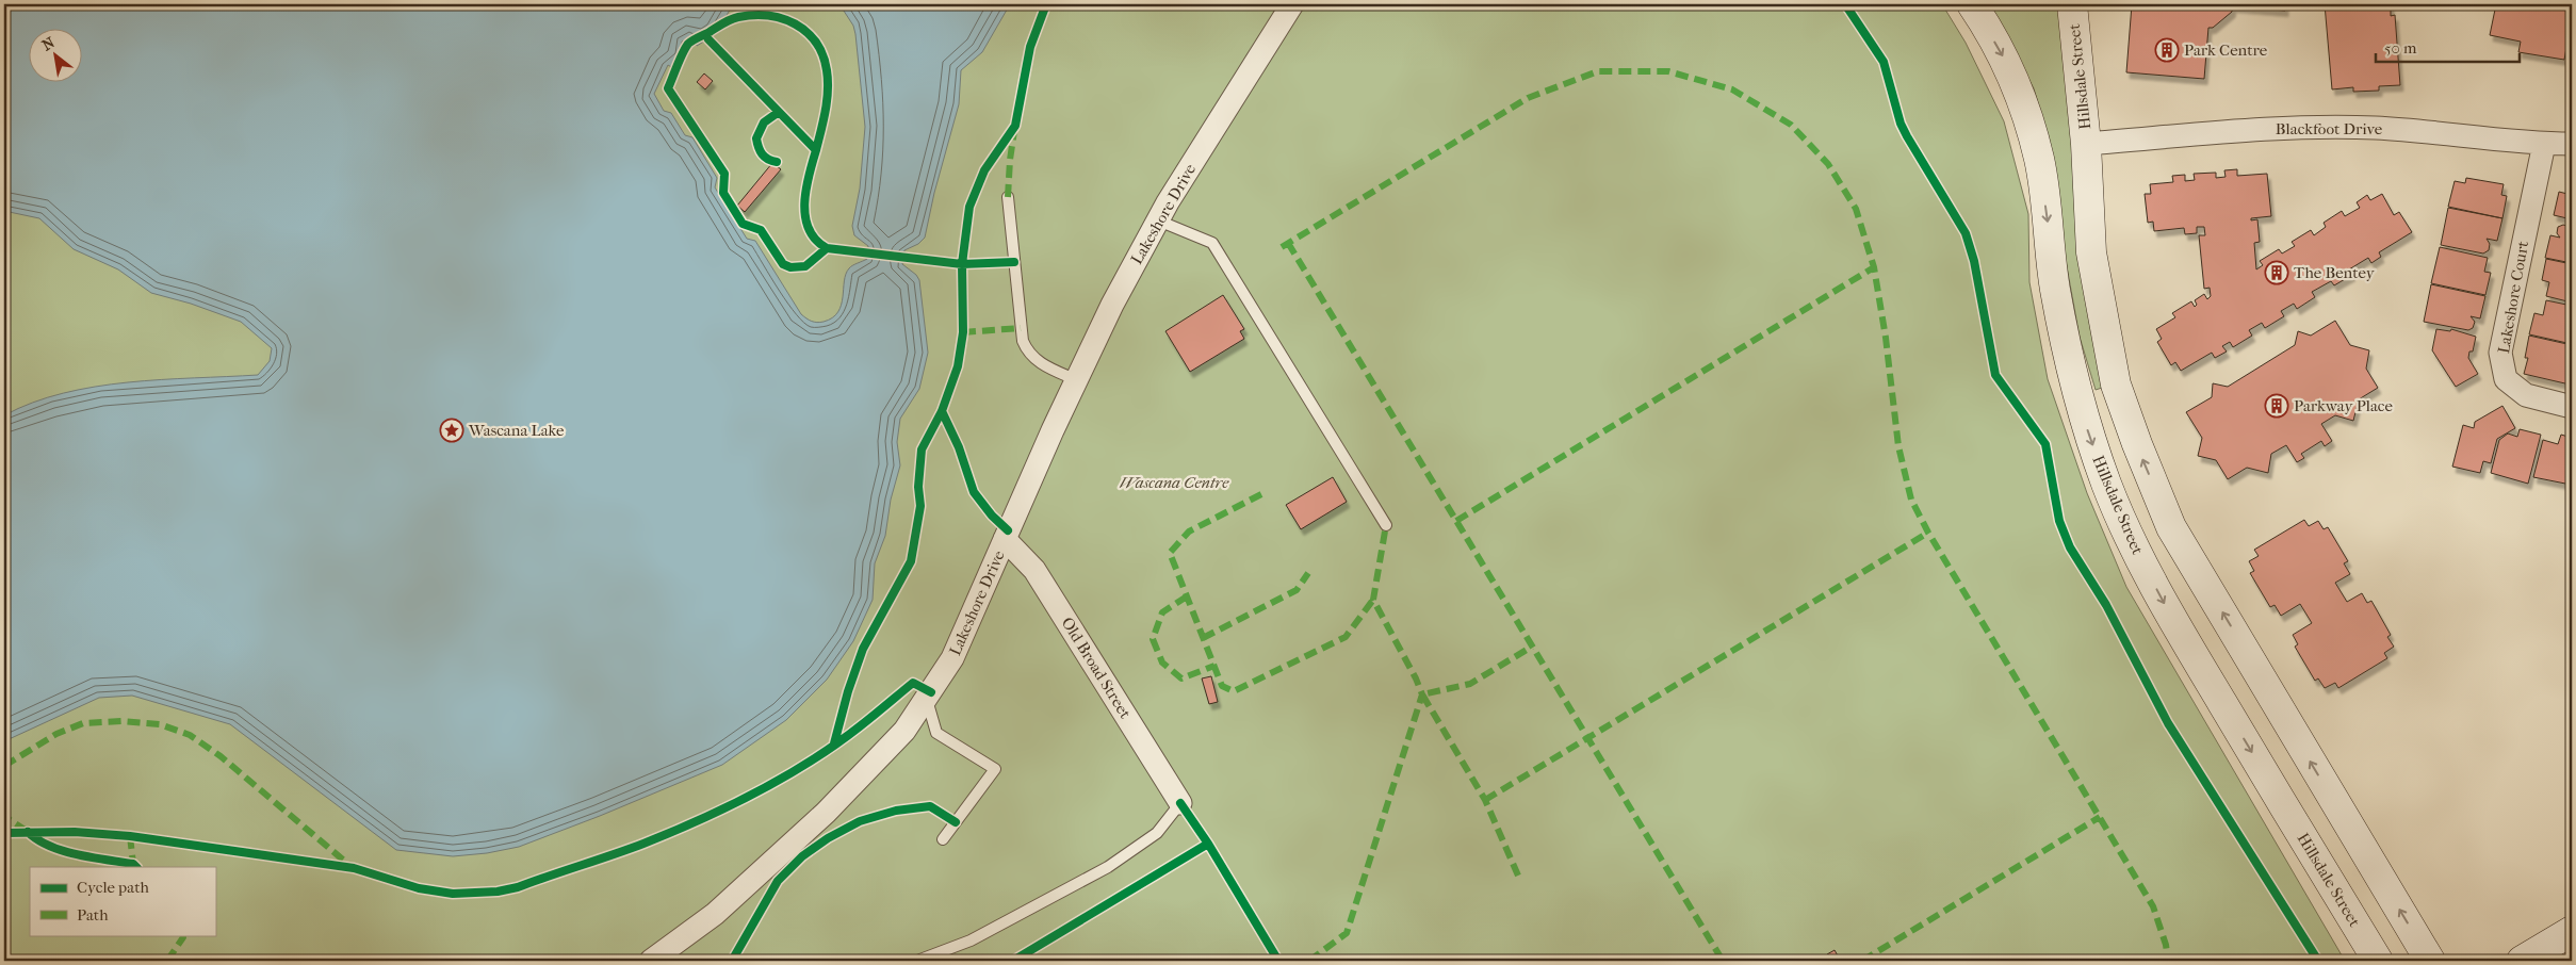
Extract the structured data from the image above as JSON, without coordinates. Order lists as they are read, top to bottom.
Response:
{
  "streets": {
    "street": [
      "Hillsdale Street",
      "Blackfoot Drive",
      "Lakeshore Drive",
      "Lakeshore Court",
      "Old Broad Street"
    ]
  },
  "crossings": [
    ["Hillsdale Street", "Blackfoot Drive"],
    ["Blackfoot Drive", "Lakeshore Court"],
    ["Lakeshore Drive", "Old Broad Street"]
  ],
  "parks": ["Wascana Centre"],
  "places": {
    "building": ["Park Centre", "The Bentey", "Parkway Place"],
    "place": ["Wascana Lake"]
  },
  "legend": ["Cycle path", "Path"],
  "scale_bar": "50 m",
  "north": "top left"
}
